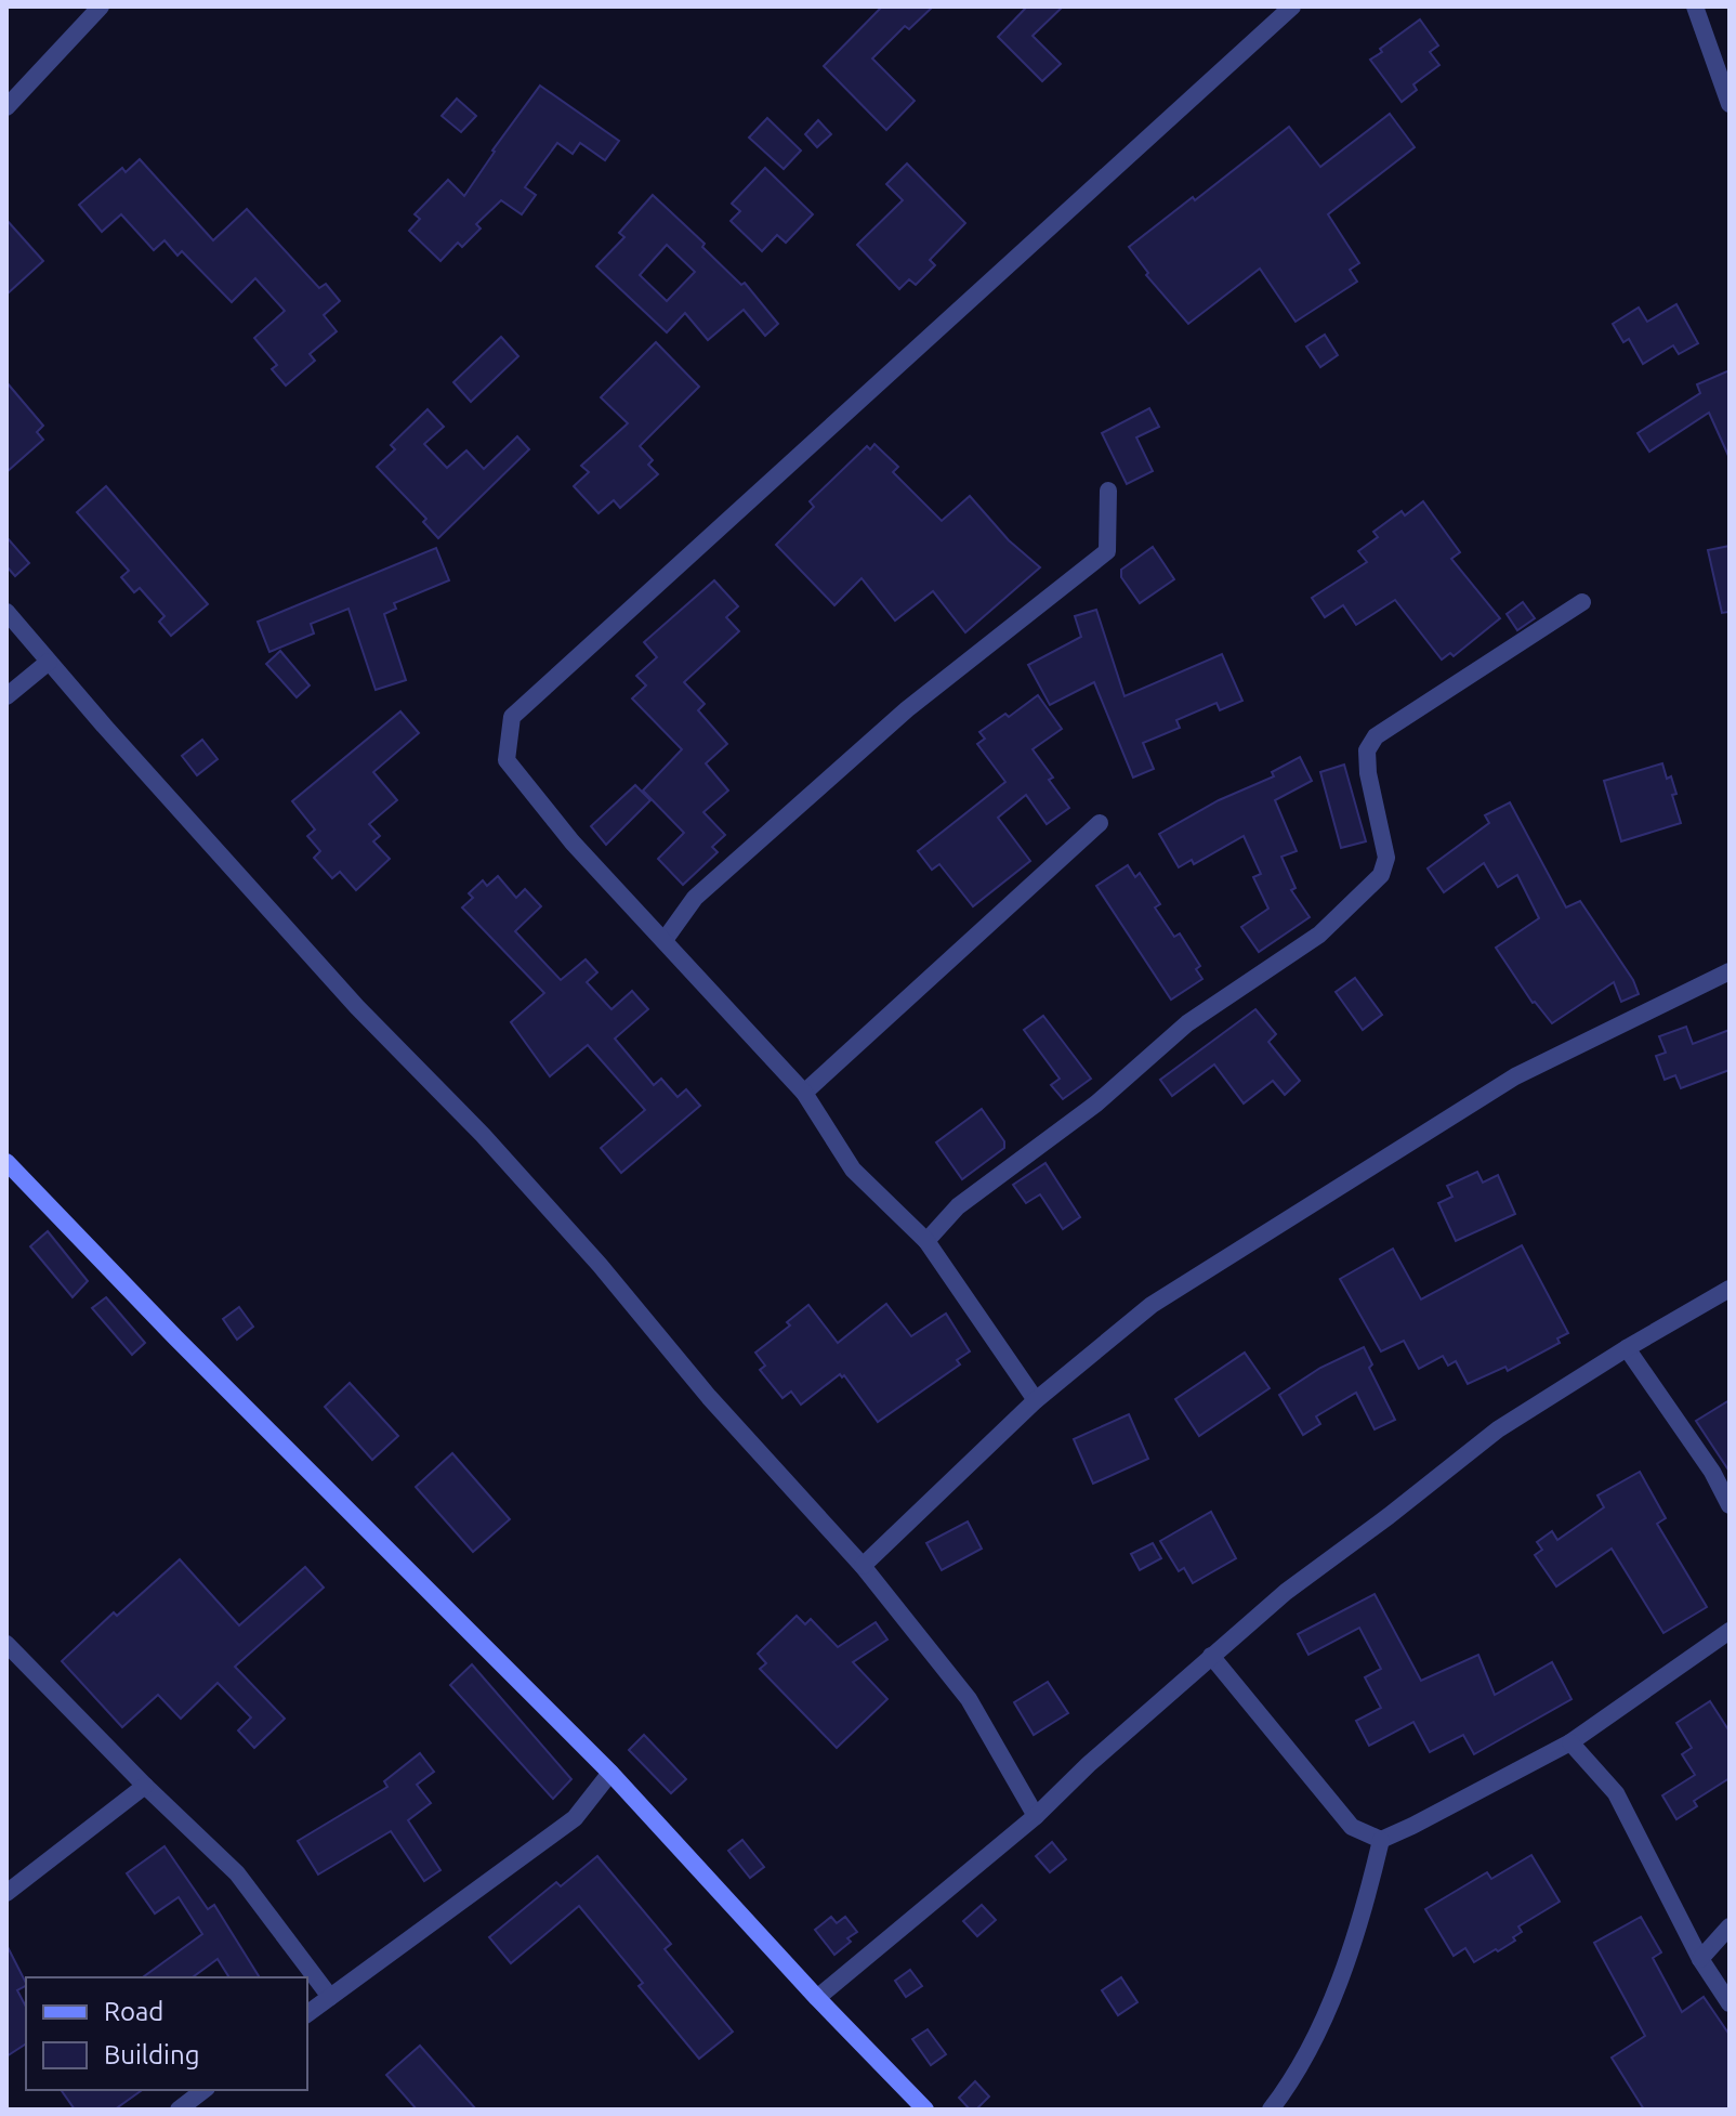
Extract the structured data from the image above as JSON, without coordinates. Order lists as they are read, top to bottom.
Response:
{
  "legend": ["Road", "Building"]
}
